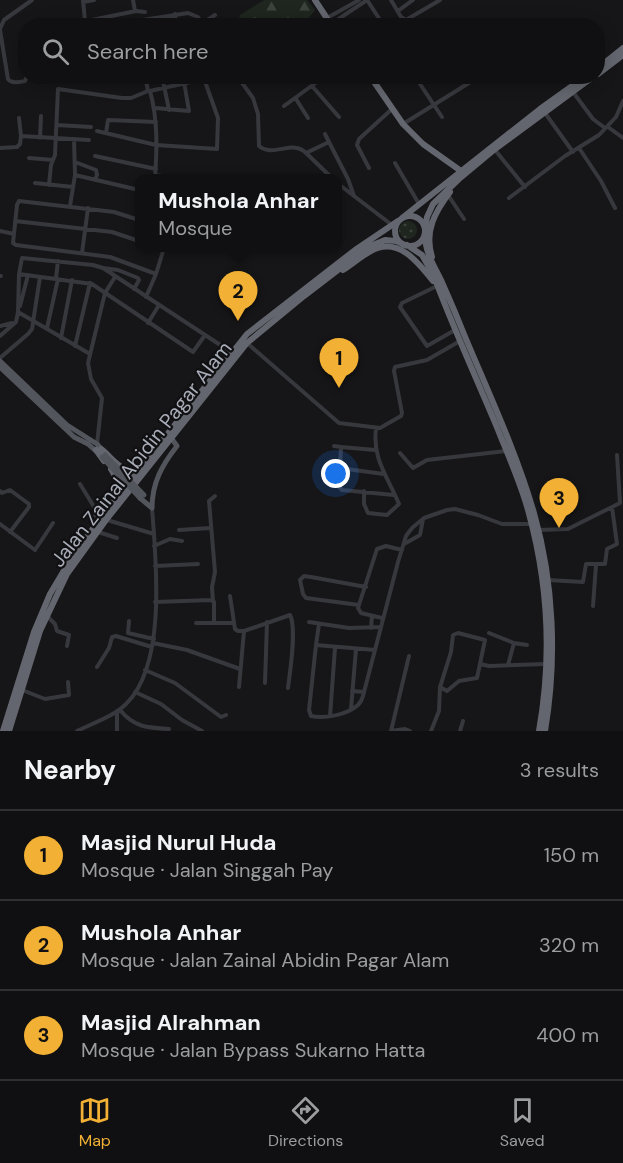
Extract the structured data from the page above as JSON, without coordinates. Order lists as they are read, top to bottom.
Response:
{
  "streets": {
    "highway": ["Jalan Zainal Abidin Pagar Alam"]
  },
  "page": {
    "search": "Search here",
    "popup": ["Mushola Anhar", "Mosque"],
    "pins": ["2", "1", "3"],
    "heading": ["Nearby", "3 results"],
    "list": [
      {
        "mark": "1",
        "name": "Masjid Nurul Huda",
        "note": "Mosque · Jalan Singgah Pay",
        "value": "150 m"
      },
      {
        "mark": "2",
        "name": "Mushola Anhar",
        "note": "Mosque · Jalan Zainal Abidin Pagar Alam",
        "value": "320 m"
      },
      {
        "mark": "3",
        "name": "Masjid Alrahman",
        "note": "Mosque · Jalan Bypass Sukarno Hatta",
        "value": "400 m"
      }
    ],
    "nav": ["Map", "Directions", "Saved"]
  }
}
